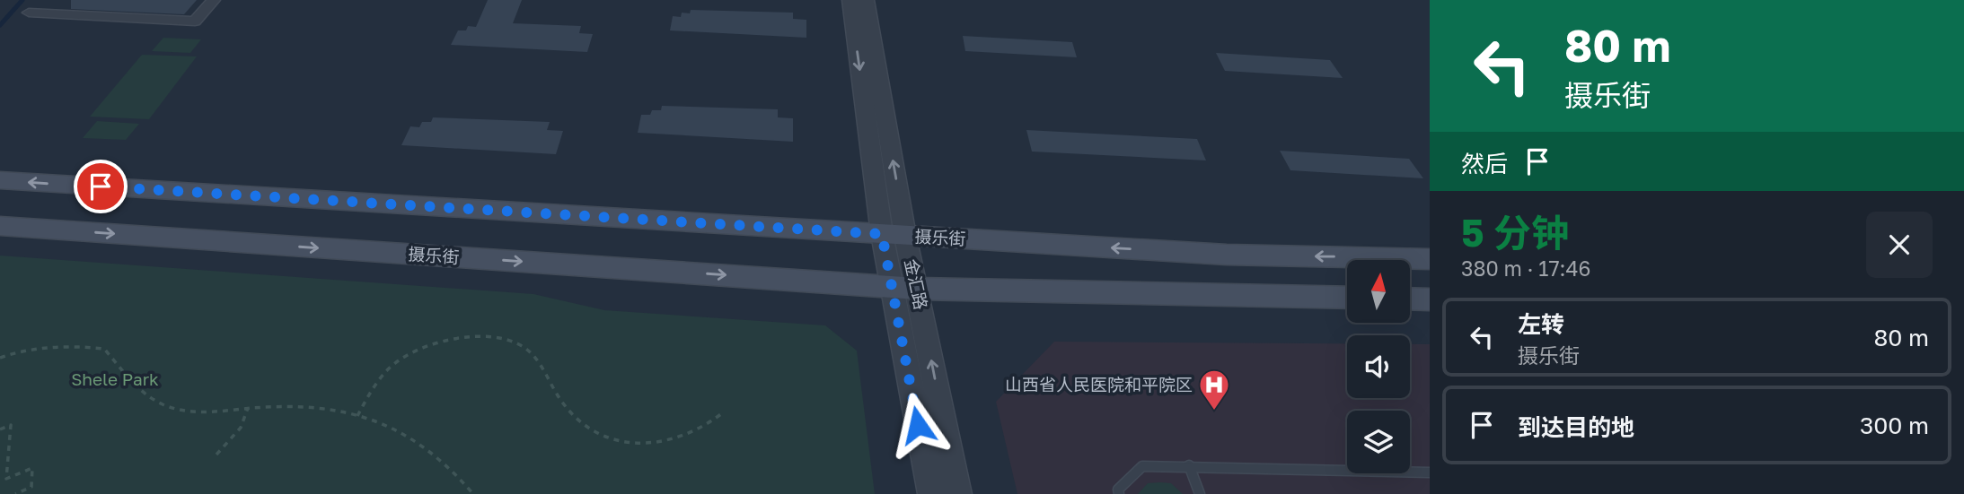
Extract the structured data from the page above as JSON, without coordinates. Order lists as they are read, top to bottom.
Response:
{
  "streets": {
    "main road": ["摄乐街"],
    "street": ["金汇路"]
  },
  "crossings": [
    ["摄乐街", "金汇路"]
  ],
  "parks": ["Shele Park"],
  "places": {
    "hospital": ["山西省人民医院和平院区"]
  },
  "north": "top",
  "page": {
    "turn": ["80 m", "摄乐街"],
    "then": "然后",
    "heading": ["5 分钟", "380 m · 17:46"],
    "list": [
      {
        "name": "左转",
        "note": "摄乐街",
        "value": "80 m"
      },
      {
        "name": "到达目的地",
        "value": "300 m"
      }
    ]
  }
}
